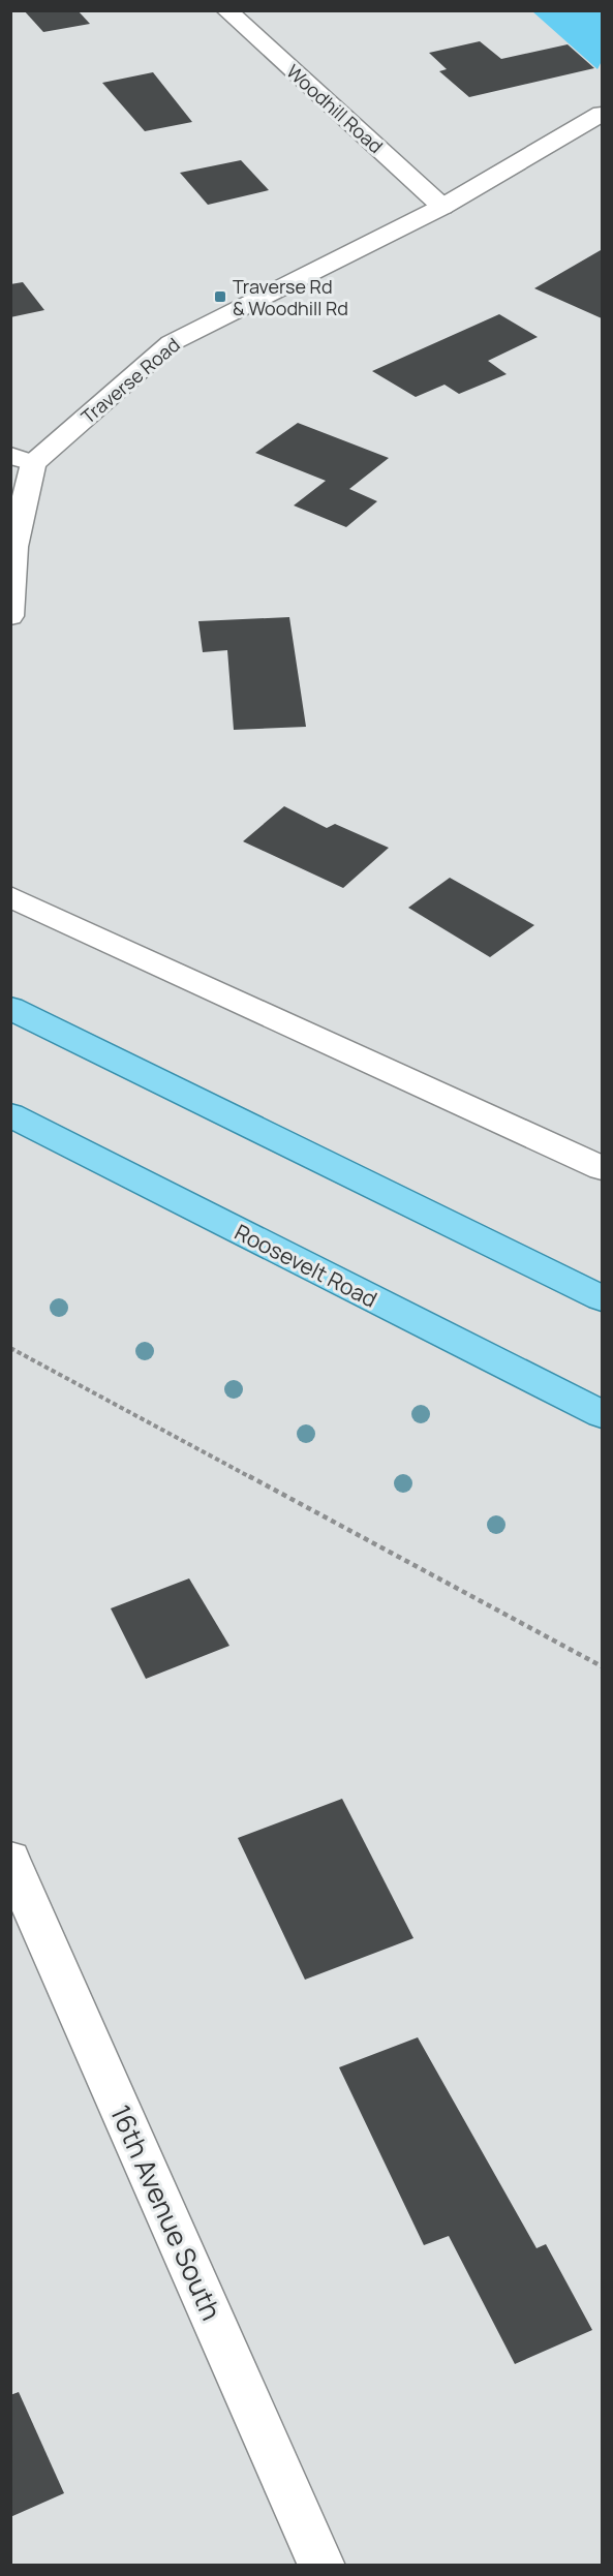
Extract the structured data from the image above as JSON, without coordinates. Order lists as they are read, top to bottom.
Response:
{
  "streets": {
    "main road": ["Roosevelt Road"],
    "street": ["Woodhill Road", "Traverse Road", "16th Avenue South"]
  },
  "crossings": [
    ["Woodhill Road", "Traverse Road"]
  ],
  "places": {
    "transit": ["Traverse Rd & Woodhill Rd"]
  }
}
